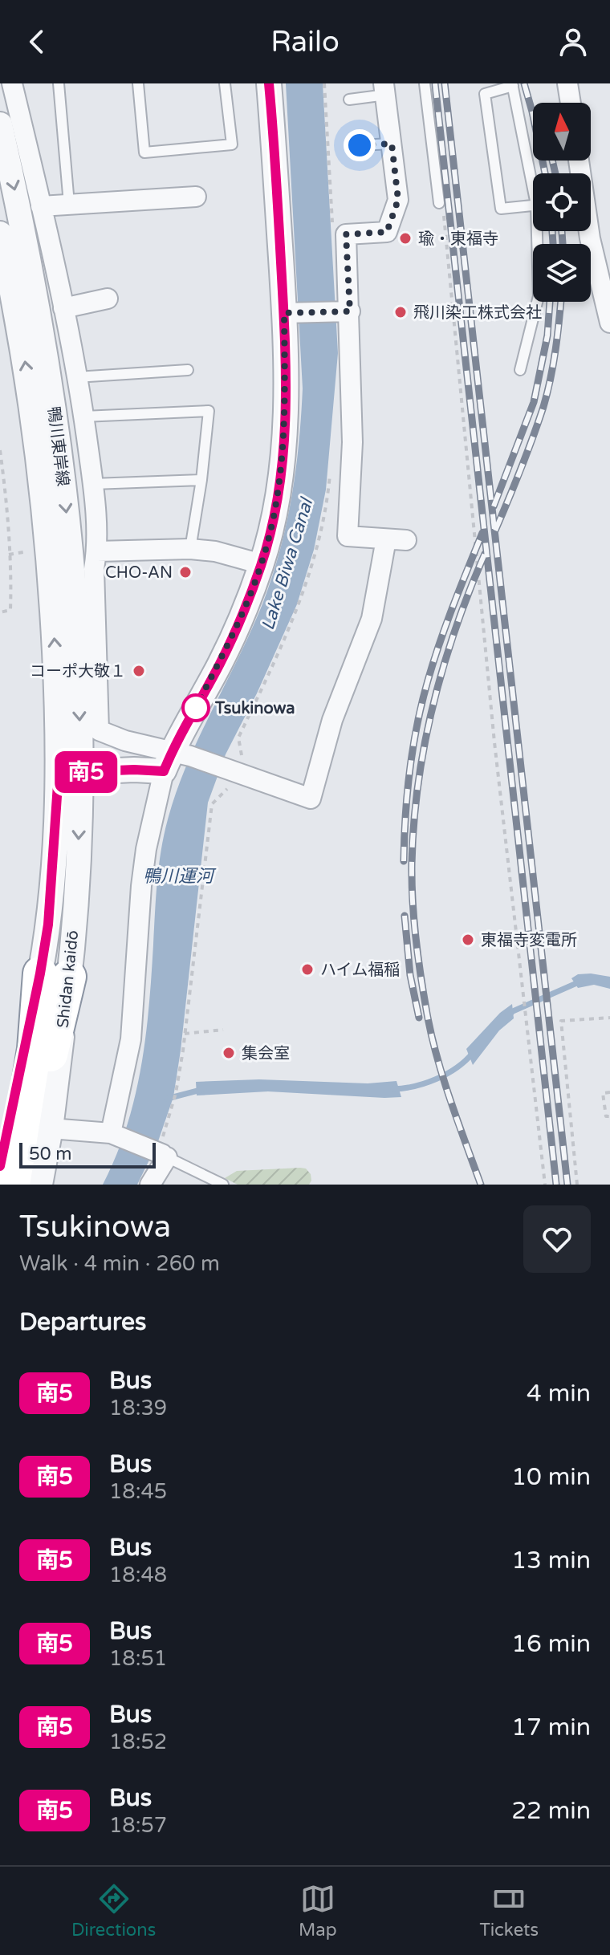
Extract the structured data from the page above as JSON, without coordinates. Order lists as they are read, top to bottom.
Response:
{
  "streets": {
    "street": ["鴨川東岸線", "Shidan kaidō"]
  },
  "crossings": [
    ["鴨川東岸線", "Shidan kaidō"]
  ],
  "water": ["Lake Biwa Canal", "鴨川運河"],
  "places": [
    "瑜・東福寺",
    "飛川染工株式会社",
    "CHO-AN",
    "コーポ大敬１",
    "Tsukinowa",
    "東福寺変電所",
    "ハイム福稲",
    "集会室"
  ],
  "lines": ["bus line 南5"],
  "scale_bar": "50 m",
  "north": "top",
  "page": {
    "header": "Railo",
    "on_map": "南5",
    "scale": "50 m",
    "heading": [
      ["Tsukinowa", "Walk · 4 min · 260 m"],
      "Departures"
    ],
    "list": [
      {
        "mark": "南5",
        "name": "Bus",
        "note": "18:39",
        "value": "4 min"
      },
      {
        "mark": "南5",
        "name": "Bus",
        "note": "18:45",
        "value": "10 min"
      },
      {
        "mark": "南5",
        "name": "Bus",
        "note": "18:48",
        "value": "13 min"
      },
      {
        "mark": "南5",
        "name": "Bus",
        "note": "18:51",
        "value": "16 min"
      },
      {
        "mark": "南5",
        "name": "Bus",
        "note": "18:52",
        "value": "17 min"
      },
      {
        "mark": "南5",
        "name": "Bus",
        "note": "18:57",
        "value": "22 min"
      }
    ],
    "tabs": ["Directions", "Map", "Tickets"]
  }
}
